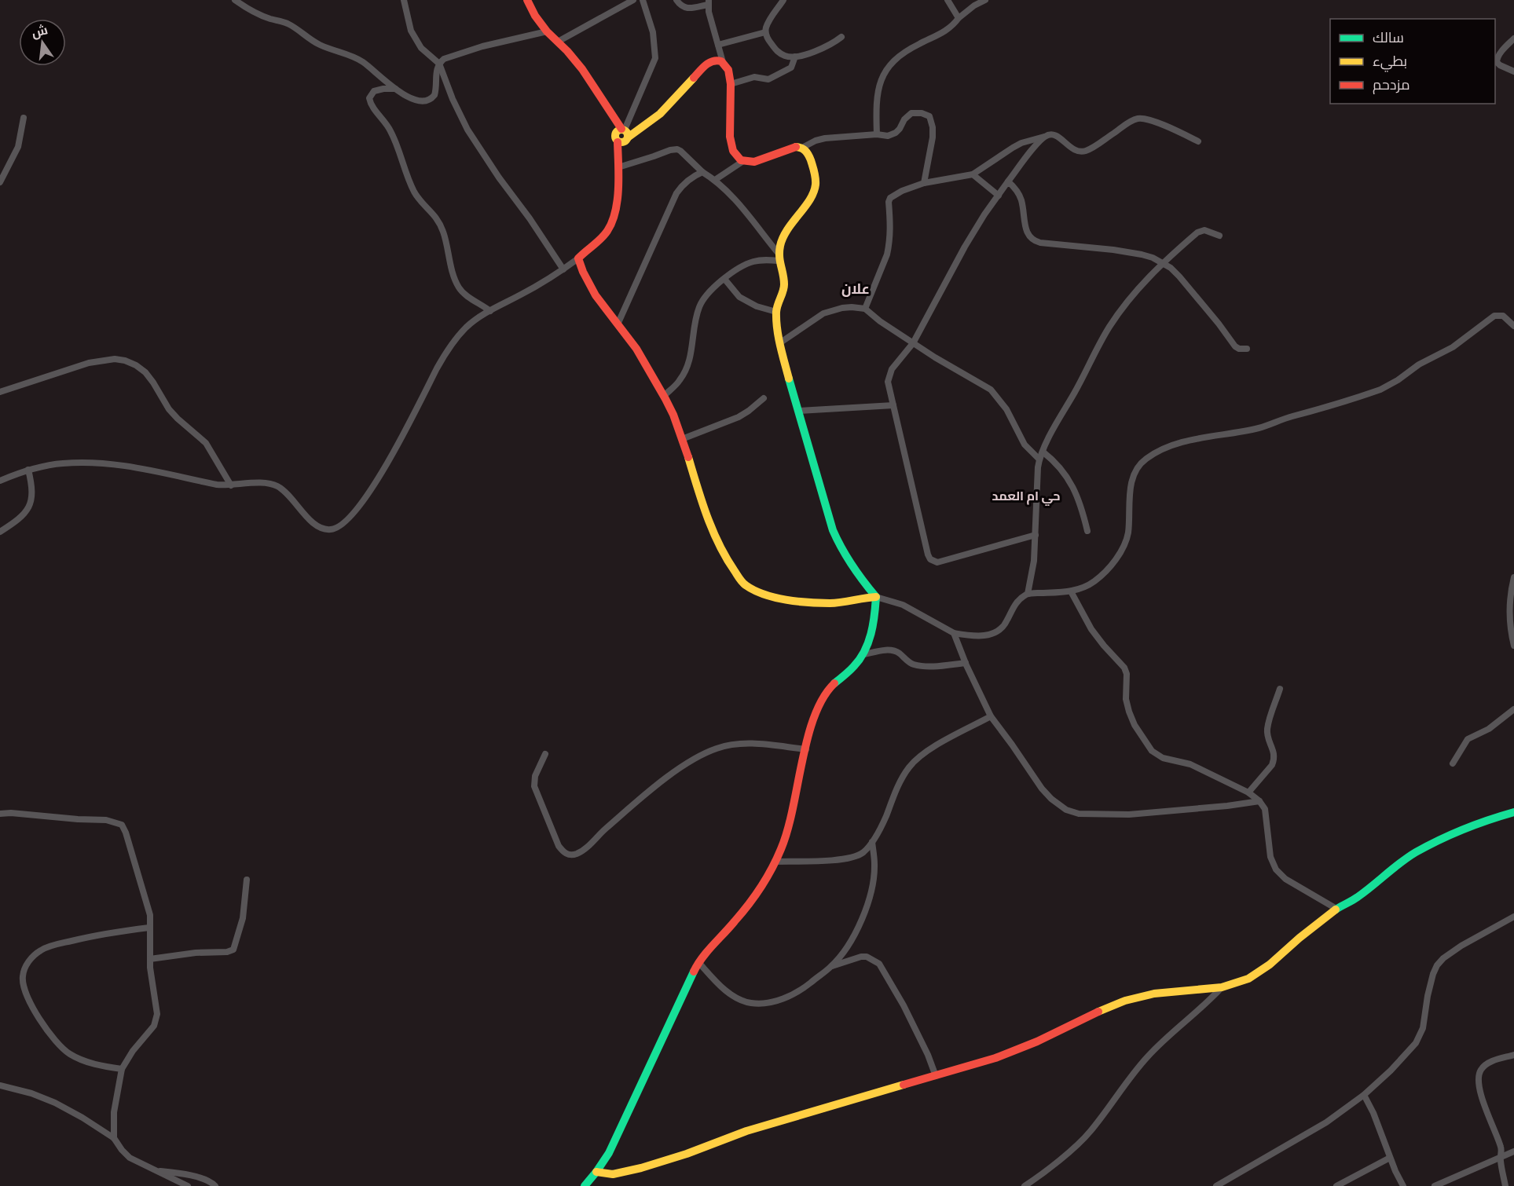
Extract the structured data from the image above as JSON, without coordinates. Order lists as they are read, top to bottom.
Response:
{
  "districts": ["علان", "حي ام العمد"],
  "legend": ["سالك", "بطيء", "مزدحم"],
  "north": "top"
}
